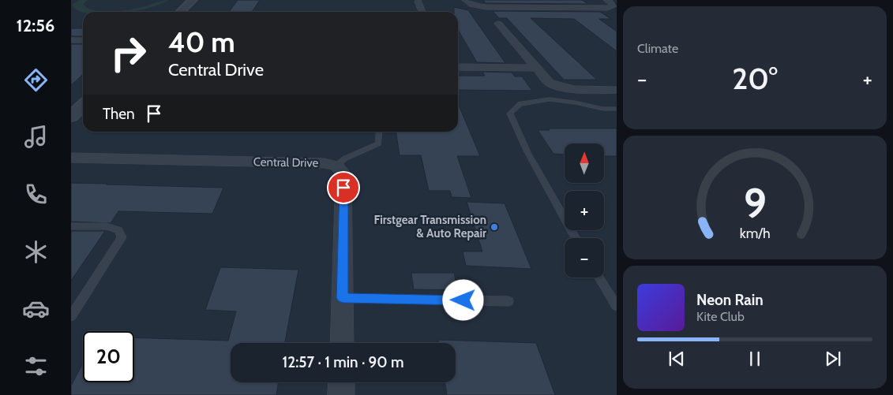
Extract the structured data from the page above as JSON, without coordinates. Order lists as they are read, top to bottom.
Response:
{
  "streets": {
    "street": ["Central Drive"]
  },
  "places": ["Firstgear Transmission & Auto Repair"],
  "north": "top",
  "page": {
    "tabs": "12:56",
    "tile": "Climate",
    "turn": ["40 m", "Central Drive"],
    "heat": ["−", "20°", "+"],
    "then": "Then",
    "map_buttons": ["+", "−"],
    "song": ["Neon Rain", "Kite Club"],
    "limit": "20",
    "trip": "12:57 · 1 min · 90 m",
    "gauge": ["9", "km/h"]
  }
}
